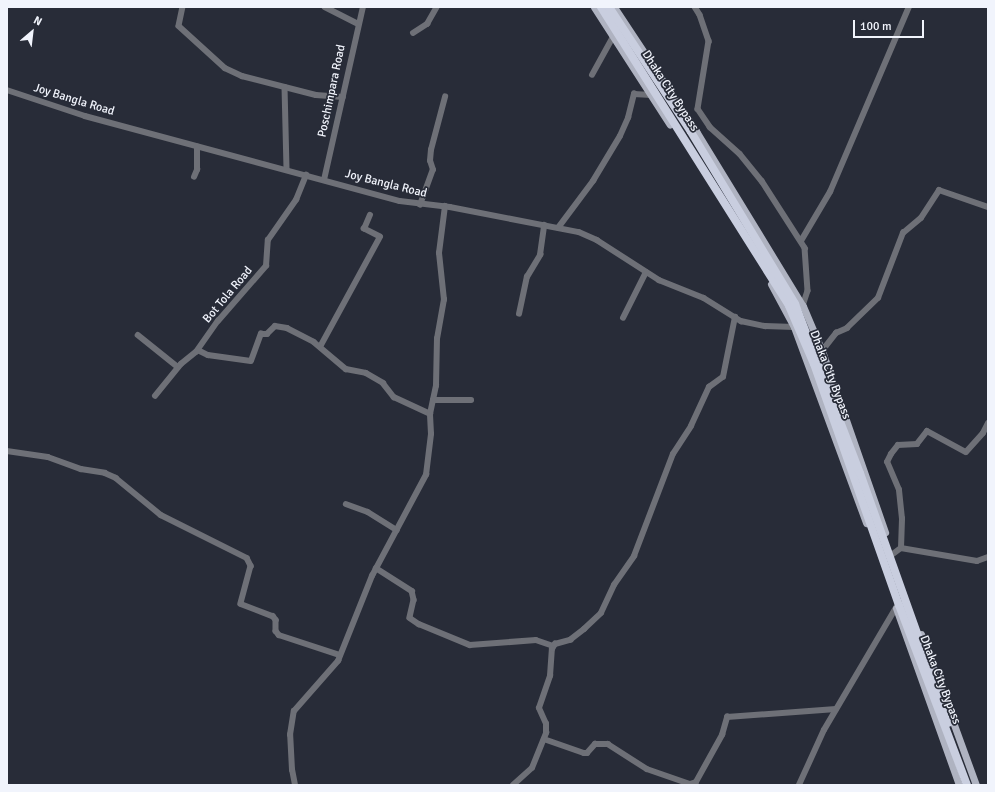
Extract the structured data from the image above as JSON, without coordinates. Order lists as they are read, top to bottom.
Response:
{
  "streets": {
    "highway": ["Dhaka City Bypass"],
    "street": ["Poschimpara Road", "Joy Bangla Road", "Bot Tola Road"]
  },
  "crossings": [
    ["Poschimpara Road", "Joy Bangla Road"],
    ["Joy Bangla Road", "Bot Tola Road"]
  ],
  "scale_bar": "100 m",
  "north": "top right"
}
